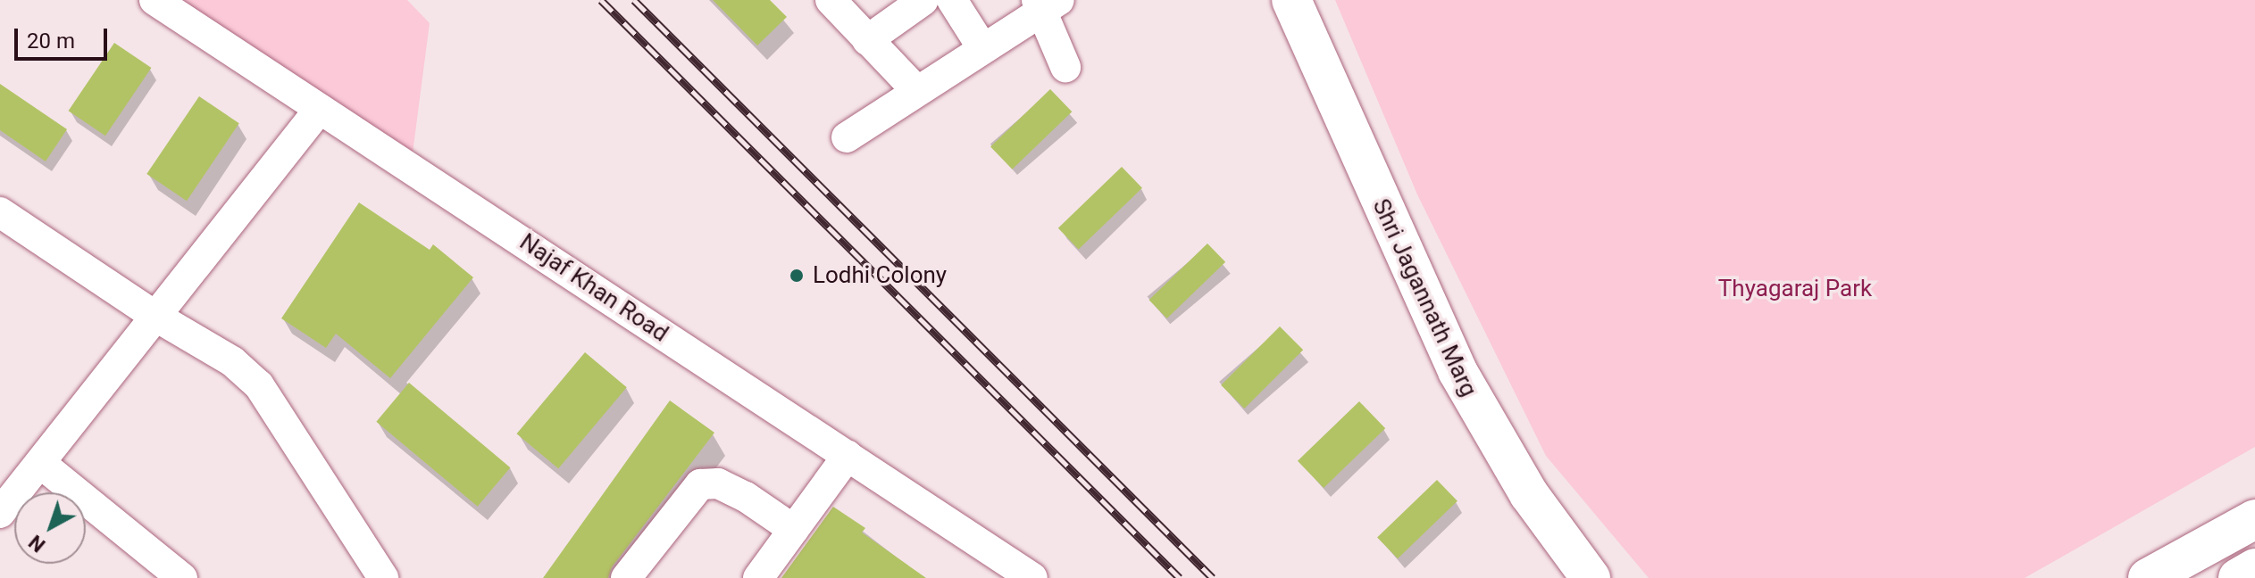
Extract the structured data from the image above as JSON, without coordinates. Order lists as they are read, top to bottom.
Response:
{
  "streets": {
    "street": ["Najaf Khan Road", "Shri Jagannath Marg"]
  },
  "parks": ["Thyagaraj Park"],
  "places": ["Lodhi Colony"],
  "scale_bar": "20 m",
  "north": "bottom left"
}
